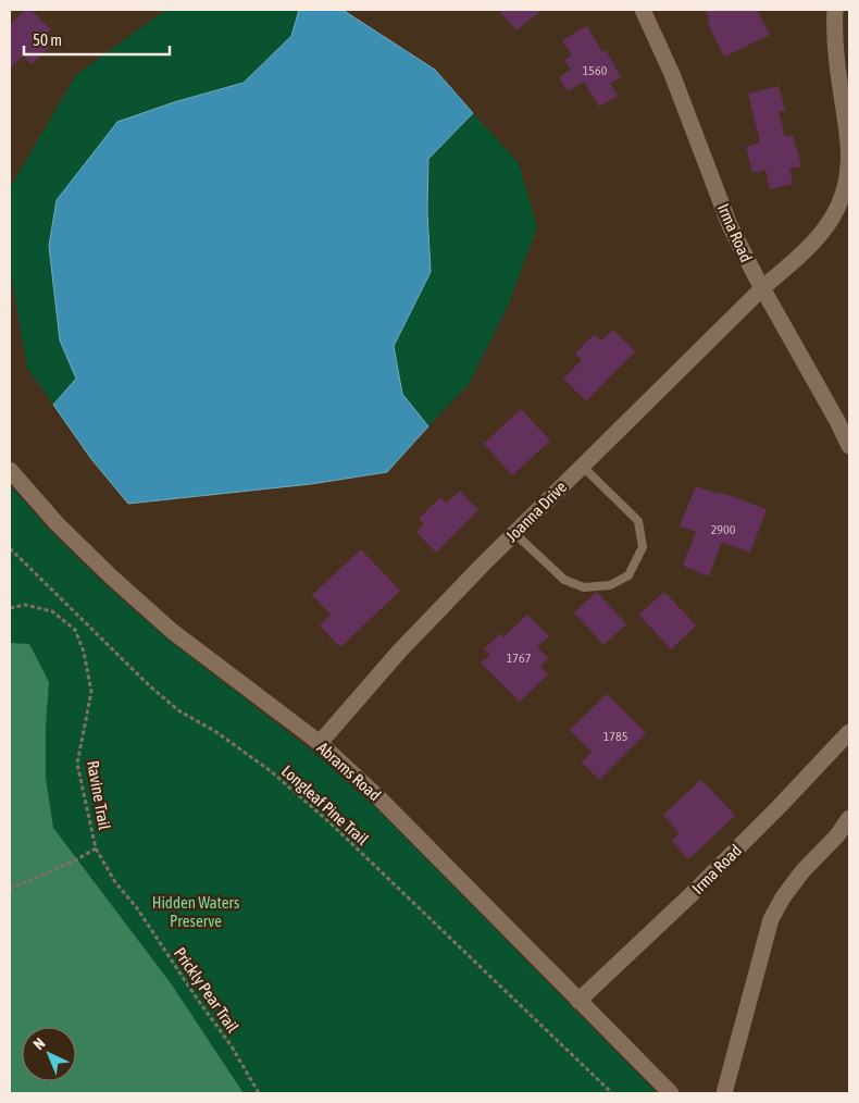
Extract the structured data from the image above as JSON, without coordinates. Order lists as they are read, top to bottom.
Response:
{
  "streets": {
    "street": ["Irma Road", "Joanna Drive", "Abrams Road"],
    "path": ["Ravine Trail", "Longleaf Pine Trail", "Prickly Pear Trail"]
  },
  "crossings": [
    ["Irma Road", "Joanna Drive"],
    ["Irma Road", "Abrams Road"],
    ["Joanna Drive", "Abrams Road"],
    ["Ravine Trail", "Prickly Pear Trail"]
  ],
  "parks": ["Hidden Waters Preserve"],
  "house_numbers": [
    "1560",
    "2900",
    "1767",
    "1785"
  ],
  "scale_bar": "50 m",
  "north": "top left"
}
